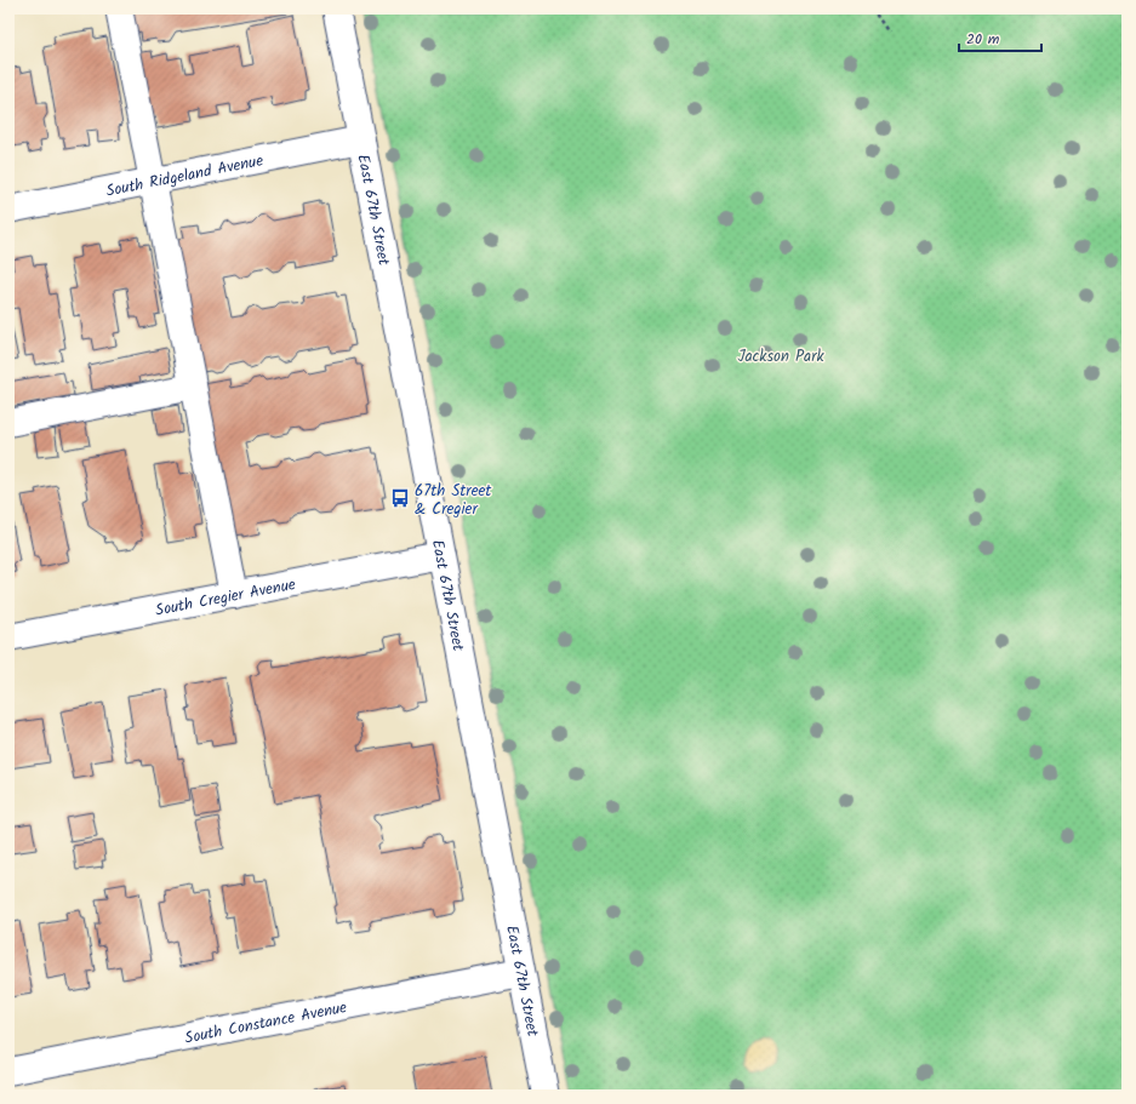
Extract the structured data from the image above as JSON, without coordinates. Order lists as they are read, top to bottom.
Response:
{
  "streets": {
    "street": [
      "South Ridgeland Avenue",
      "East 67th Street",
      "South Cregier Avenue",
      "South Constance Avenue"
    ]
  },
  "crossings": [
    ["South Ridgeland Avenue", "East 67th Street"],
    ["East 67th Street", "South Cregier Avenue"],
    ["East 67th Street", "South Constance Avenue"]
  ],
  "parks": ["Jackson Park"],
  "places": {
    "bus stop": ["67th Street & Cregier"]
  },
  "scale_bar": "20 m"
}
